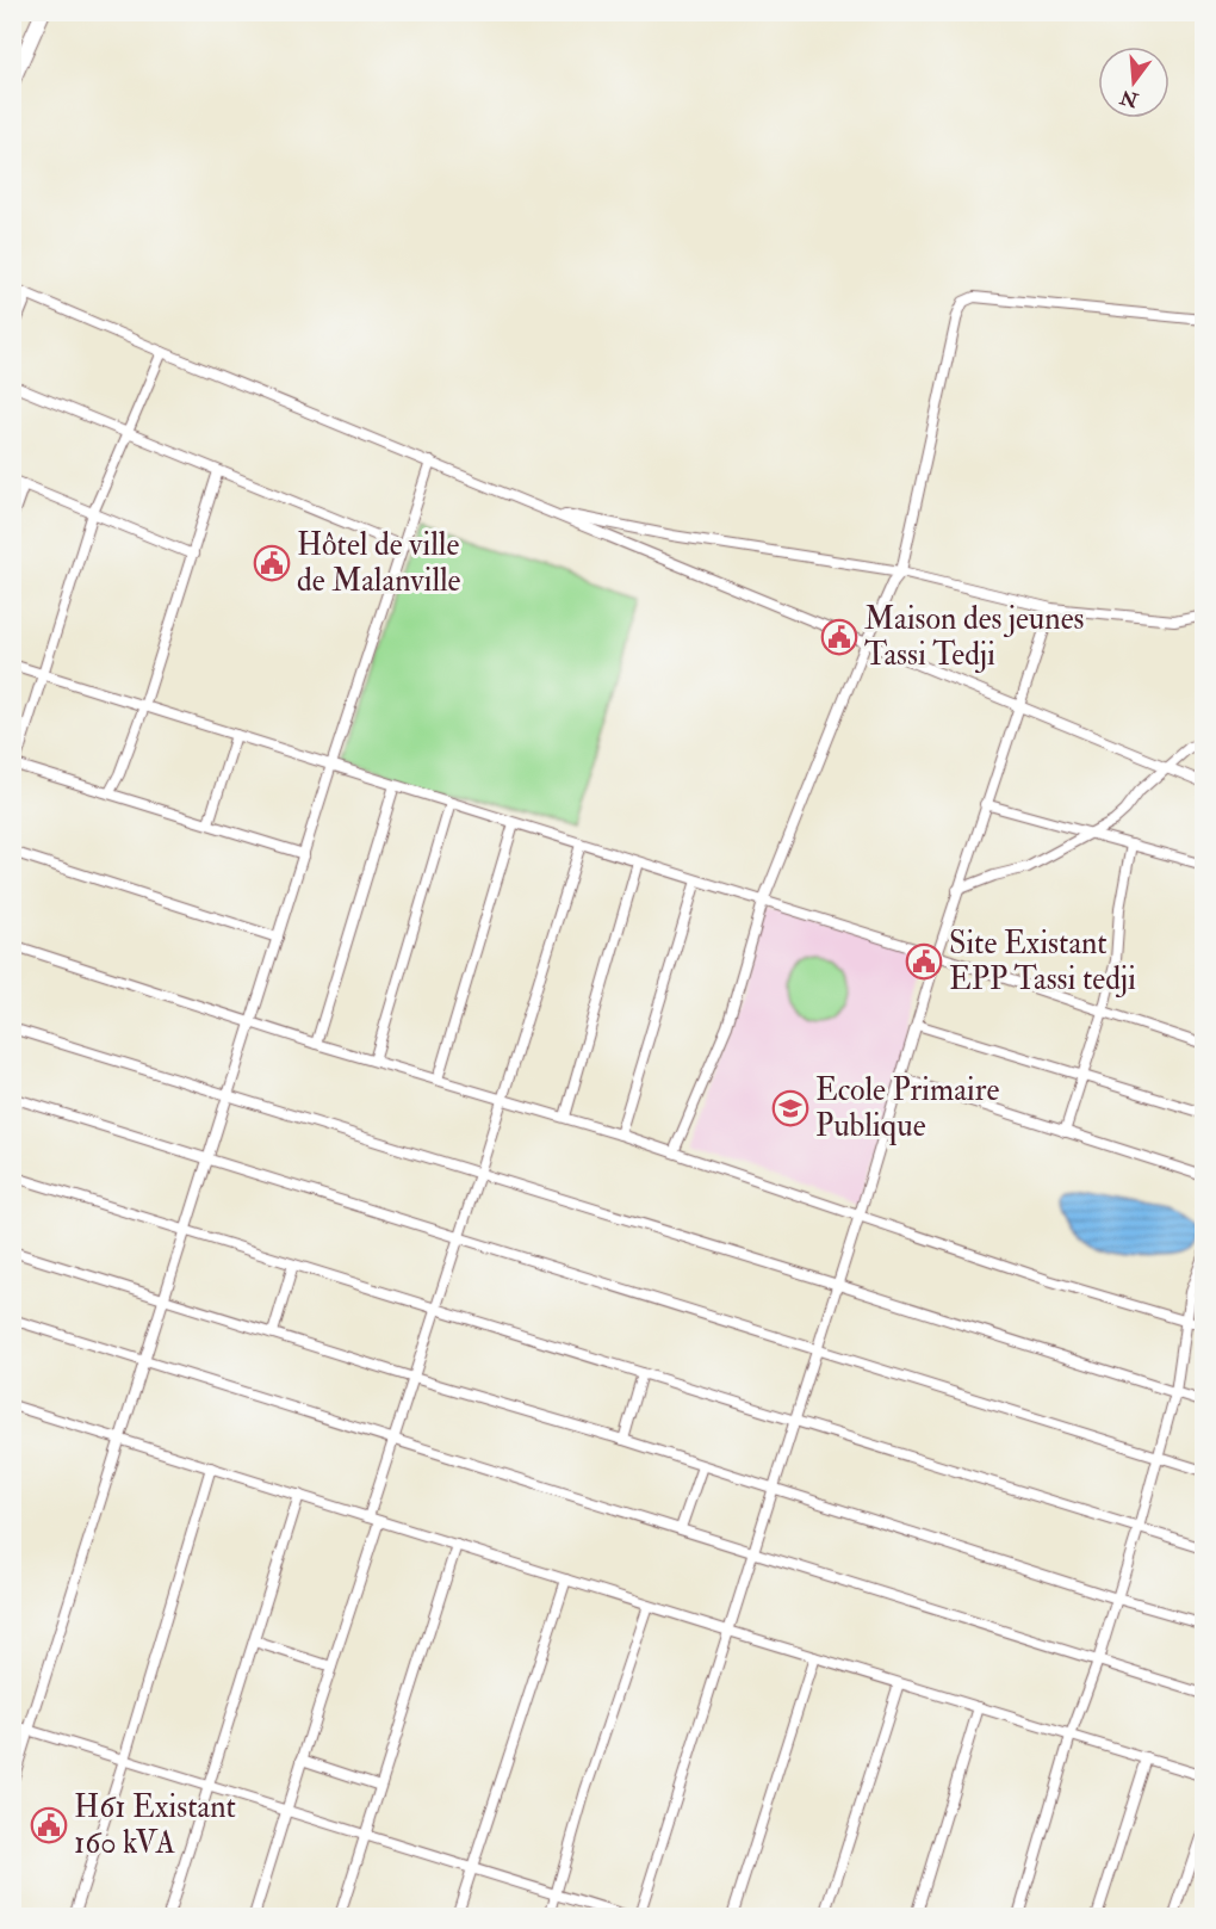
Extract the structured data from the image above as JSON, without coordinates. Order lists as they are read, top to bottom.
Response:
{
  "places": {
    "public building": [
      "Hôtel de ville de Malanville",
      "Maison des jeunes Tassi Tedji",
      "Site Existant EPP Tassi tedji",
      "H61 Existant 160 kVA"
    ],
    "school or university": ["Ecole Primaire Publique"]
  },
  "north": "bottom"
}
